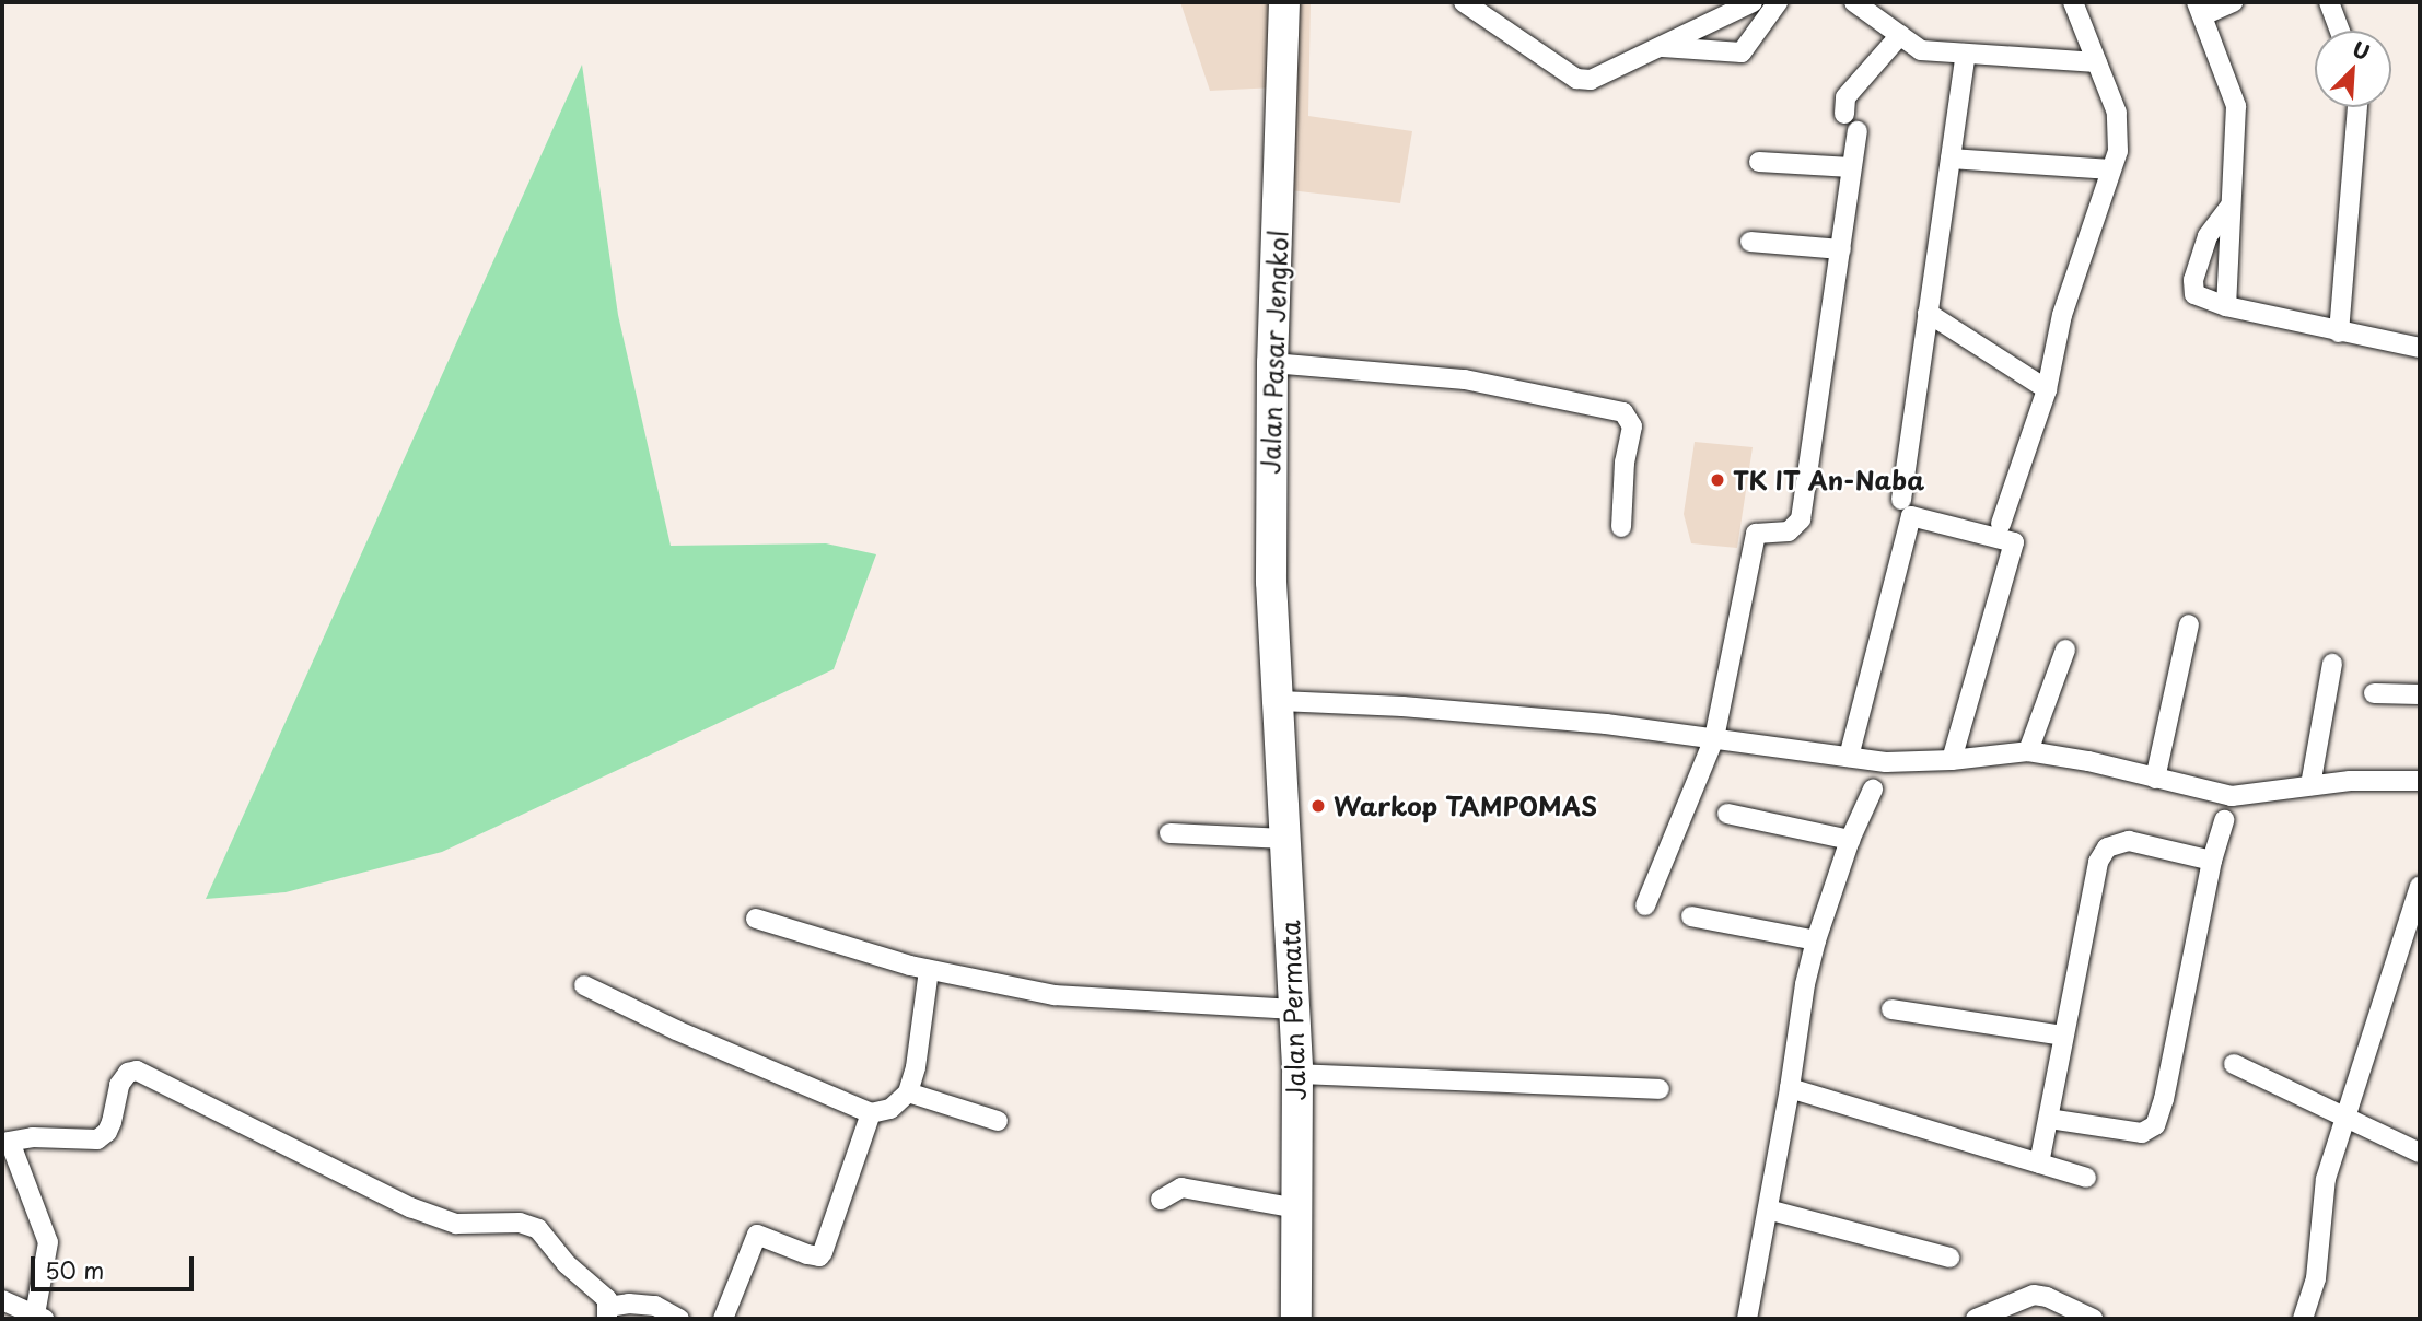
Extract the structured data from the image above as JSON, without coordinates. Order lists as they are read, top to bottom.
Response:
{
  "streets": {
    "main road": ["Jalan Pasar Jengkol", "Jalan Permata"]
  },
  "crossings": [
    ["Jalan Pasar Jengkol", "Jalan Permata"]
  ],
  "places": ["TK IT An-Naba", "Warkop TAMPOMAS"],
  "scale_bar": "50 m",
  "north": "top right"
}
